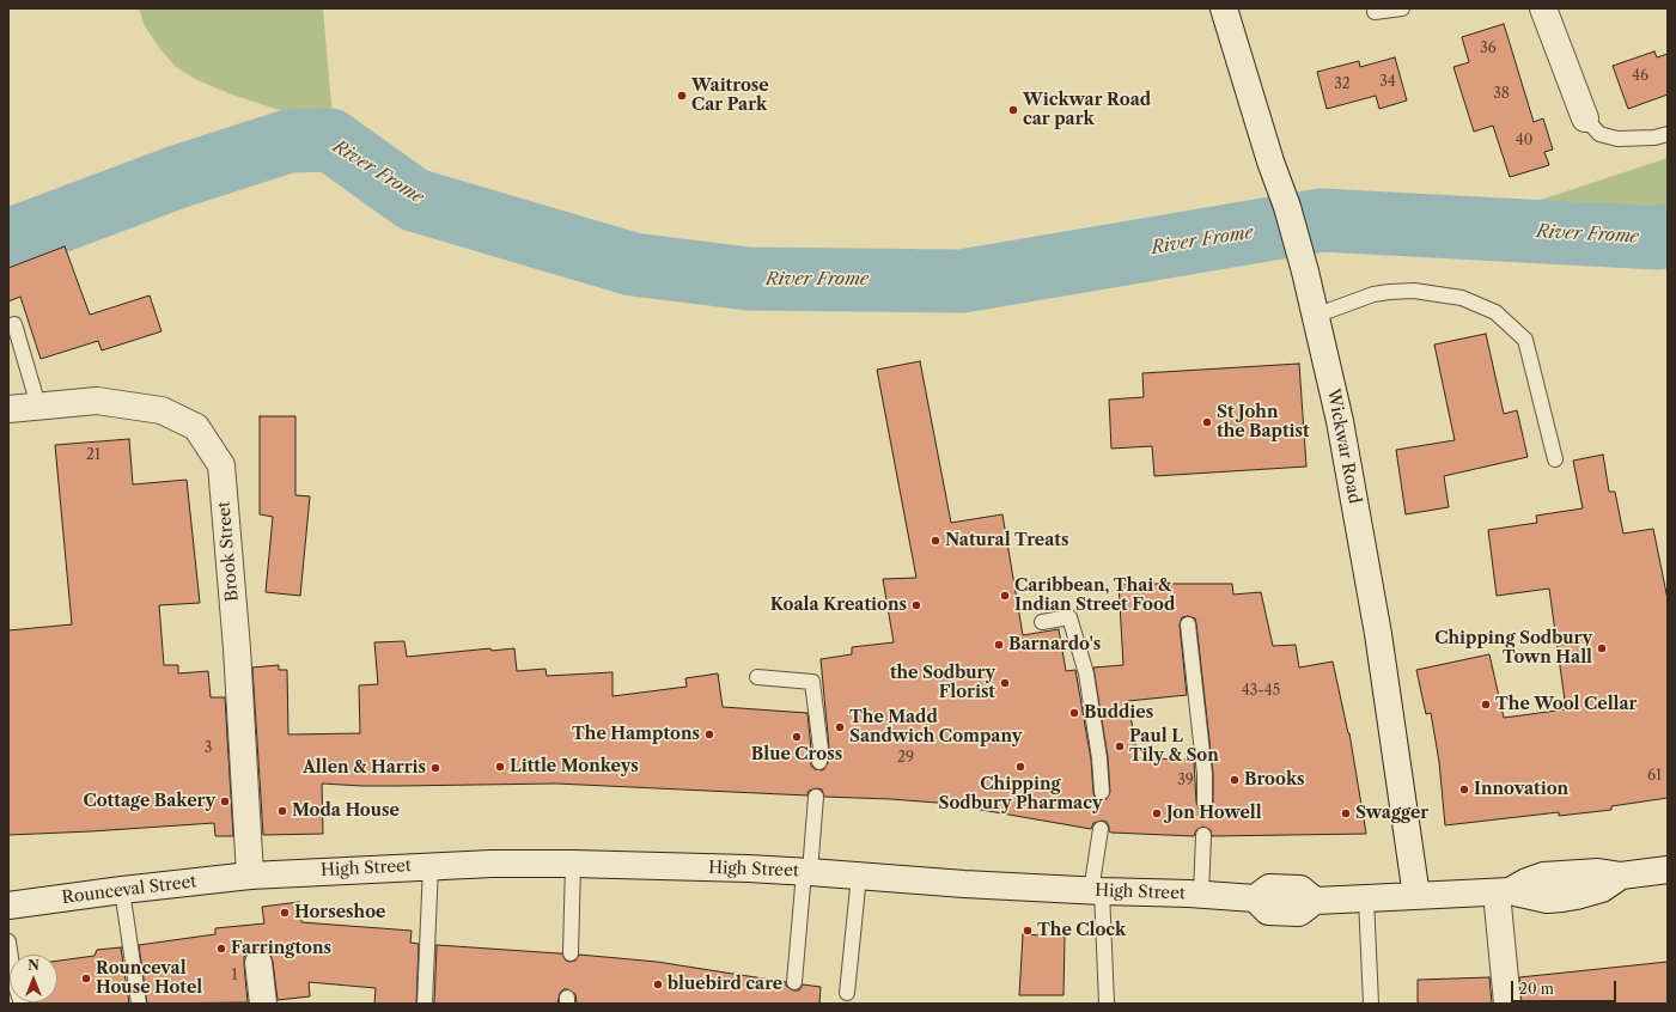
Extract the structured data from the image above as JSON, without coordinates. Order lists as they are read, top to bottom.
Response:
{
  "streets": {
    "main road": [
      "Wickwar Road",
      "Brook Street",
      "High Street",
      "Rounceval Street"
    ]
  },
  "crossings": [
    ["Wickwar Road", "High Street"],
    ["Brook Street", "High Street"],
    ["Brook Street", "Rounceval Street"],
    ["High Street", "Rounceval Street"]
  ],
  "water": ["River Frome"],
  "places": [
    "Waitrose Car Park",
    "Wickwar Road car park",
    "St John the Baptist",
    "Natural Treats",
    "Caribbean, Thai & Indian Street Food",
    "Koala Kreations",
    "Barnardo's",
    "Chipping Sodbury Town Hall",
    "the Sodbury Florist",
    "The Wool Cellar",
    "Buddies",
    "The Madd Sandwich Company",
    "The Hamptons",
    "Blue Cross",
    "Paul L Tily & Son",
    "Little Monkeys",
    "Chipping Sodbury Pharmacy",
    "Allen & Harris",
    "Brooks",
    "Innovation",
    "Cottage Bakery",
    "Moda House",
    "Jon Howell",
    "Swagger",
    "Horseshoe",
    "The Clock",
    "Farringtons",
    "Rounceval House Hotel",
    "bluebird care"
  ],
  "house_numbers": [
    "36",
    "46",
    "34",
    "32",
    "38",
    "40",
    "21",
    "43-45",
    "3",
    "29",
    "61",
    "39",
    "1"
  ],
  "scale_bar": "20 m",
  "north": "top"
}
